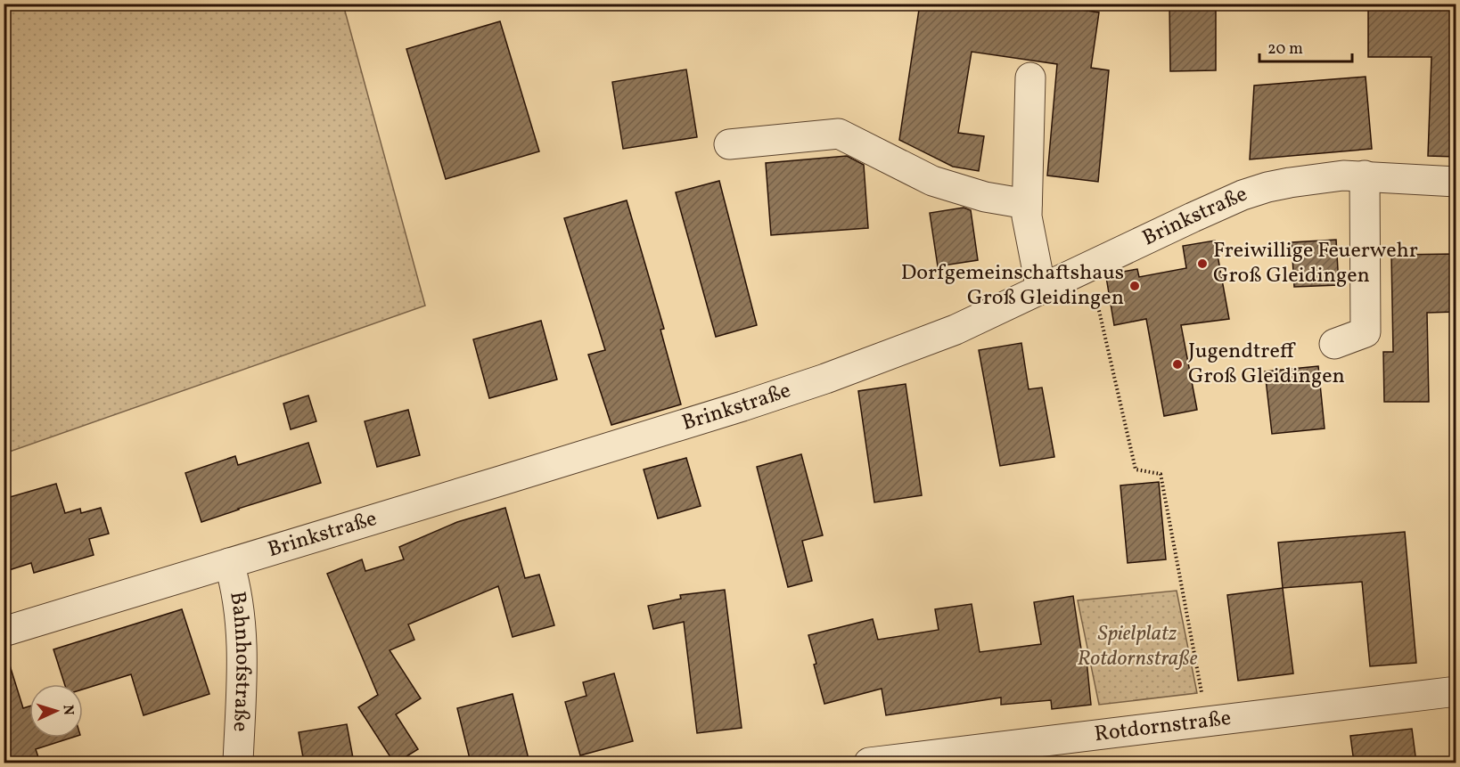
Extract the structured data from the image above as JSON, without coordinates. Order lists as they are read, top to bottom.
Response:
{
  "streets": {
    "street": ["Brinkstraße", "Bahnhofstraße", "Rotdornstraße"]
  },
  "crossings": [
    ["Brinkstraße", "Bahnhofstraße"]
  ],
  "parks": ["Spielplatz Rotdornstraße"],
  "places": ["Freiwillige Feuerwehr Groß Gleidingen", "Dorfgemeinschaftshaus Groß Gleidingen", "Jugendtreff Groß Gleidingen"],
  "scale_bar": "20 m",
  "north": "right"
}
